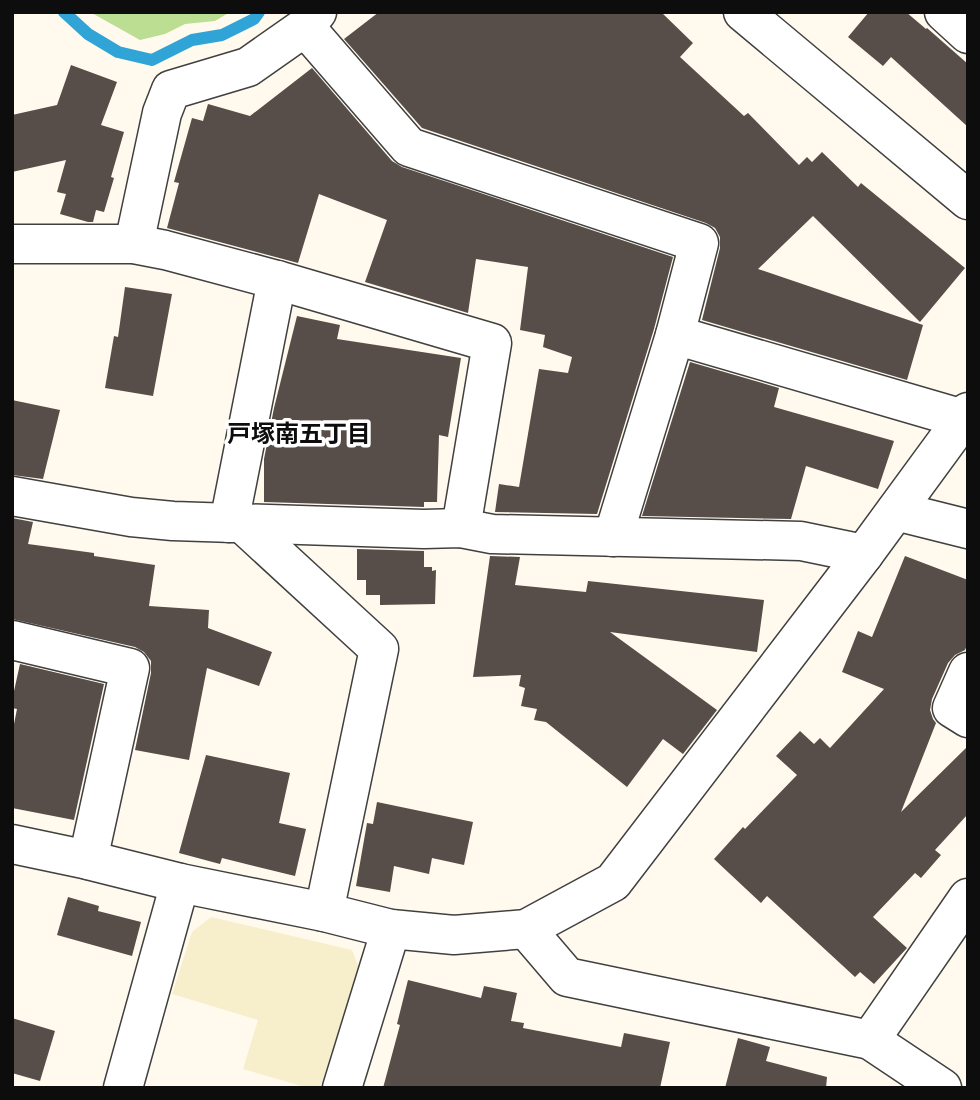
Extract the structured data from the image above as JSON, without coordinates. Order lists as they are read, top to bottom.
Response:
{
  "districts": ["戸塚南五丁目"]
}
